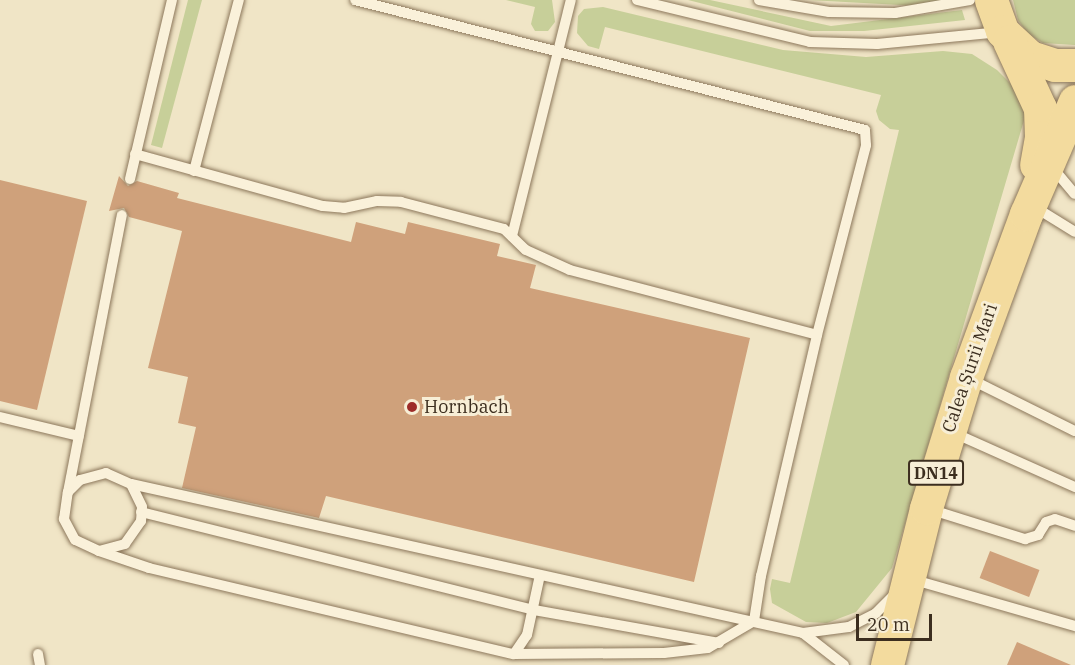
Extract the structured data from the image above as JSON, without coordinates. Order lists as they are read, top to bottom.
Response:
{
  "streets": {
    "main road": ["Calea Șurii Mari", "DN14"]
  },
  "places": ["Hornbach"],
  "scale_bar": "20 m"
}
